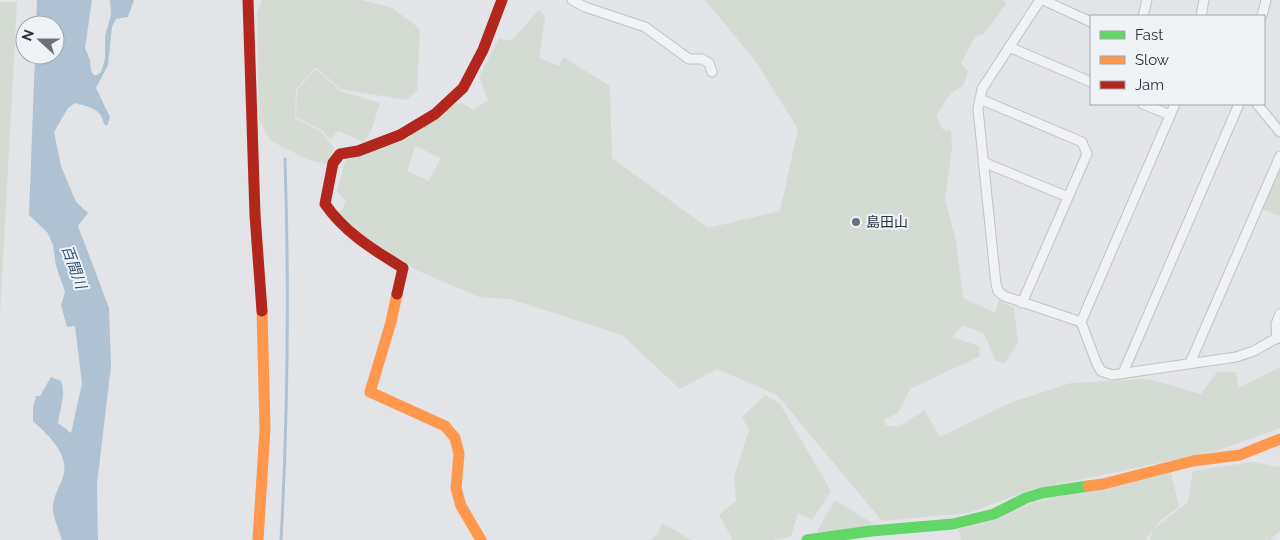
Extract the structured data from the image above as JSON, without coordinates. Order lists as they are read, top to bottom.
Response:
{
  "water": ["百間川"],
  "places": ["島田山"],
  "legend": ["Fast", "Slow", "Jam"],
  "north": "left"
}
